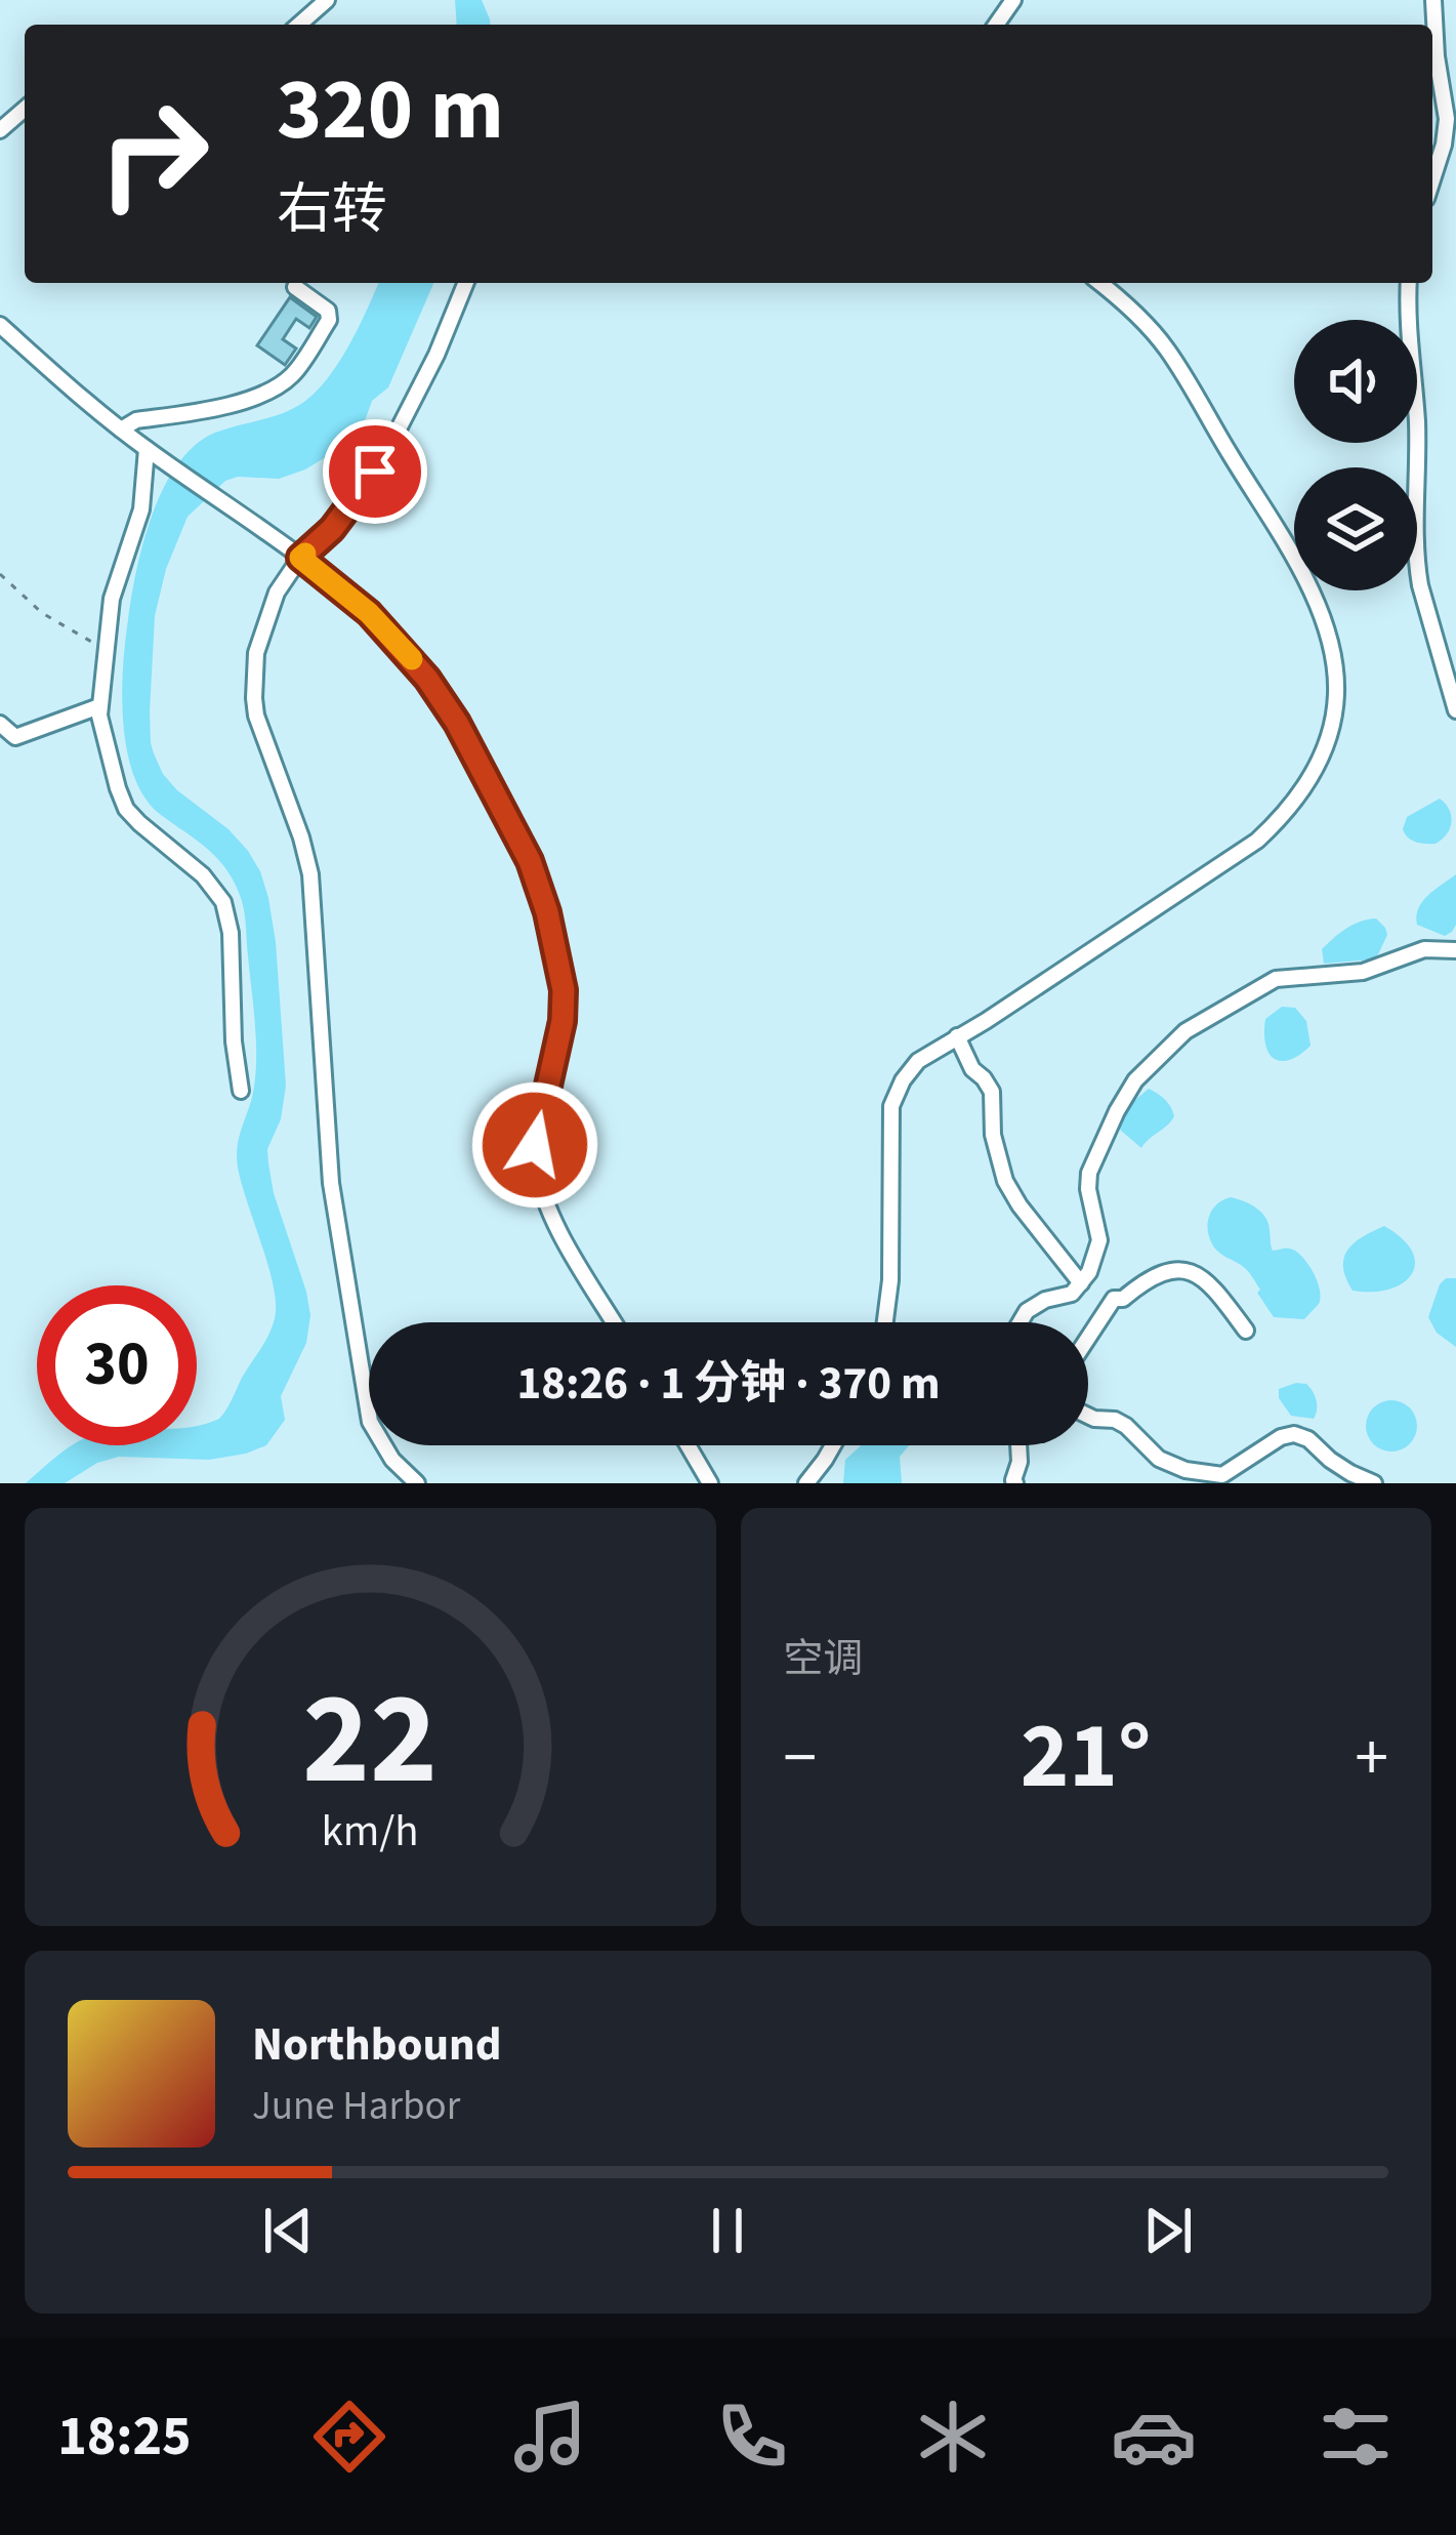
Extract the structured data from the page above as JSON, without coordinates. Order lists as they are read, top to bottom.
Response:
{
  "page": {
    "turn": ["320 m", "右转"],
    "limit": "30",
    "trip": "18:26 · 1 分钟 · 370 m",
    "tile": "空调",
    "heat": ["−", "21°", "+"],
    "song": ["Northbound", "June Harbor"],
    "tabs": "18:25",
    "gauge": ["22", "km/h"]
  }
}
